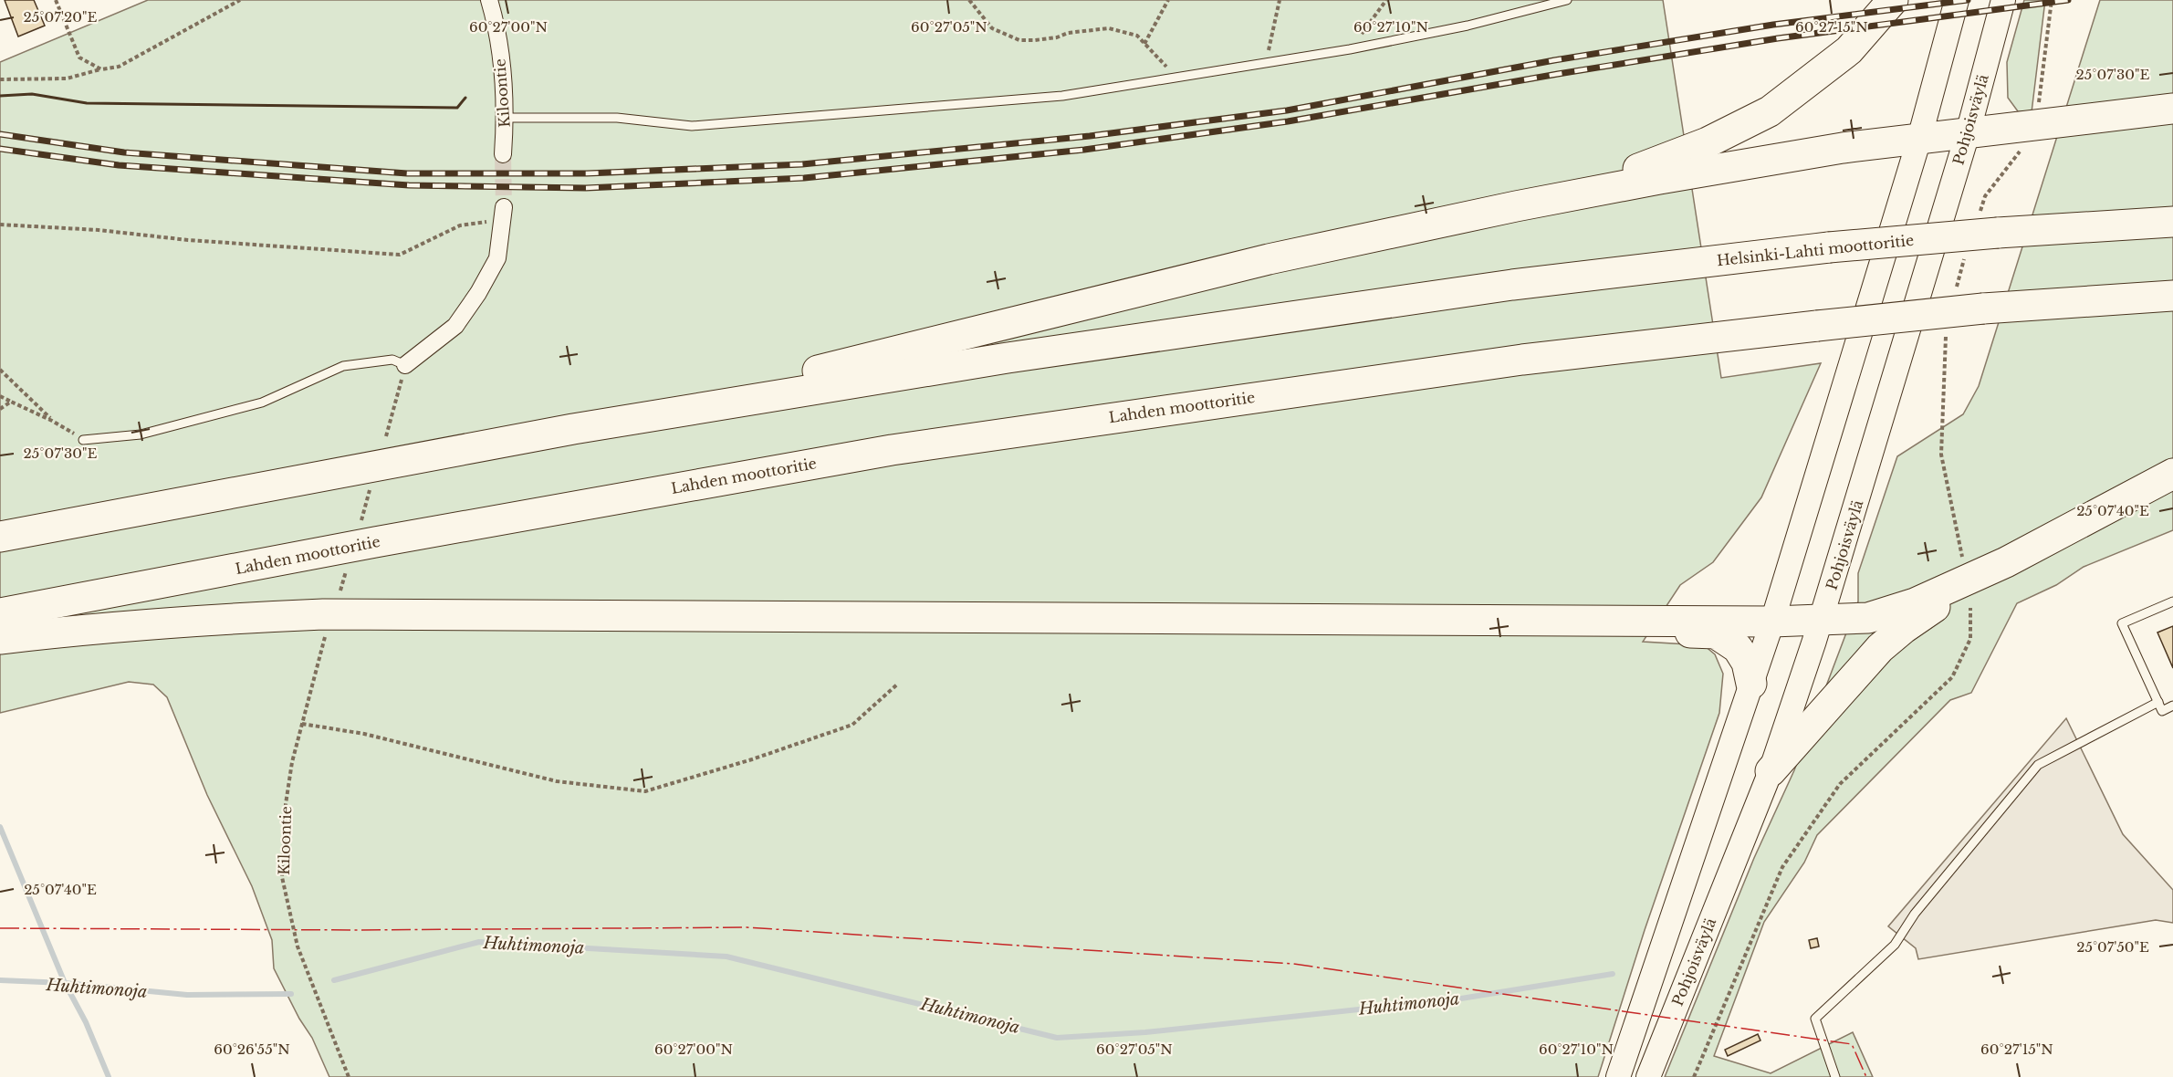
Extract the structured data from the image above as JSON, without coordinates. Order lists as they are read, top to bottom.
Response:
{
  "streets": {
    "highway": ["Helsinki-Lahti moottoritie", "Lahden moottoritie"],
    "main road": ["Pohjoisväylä"],
    "street": ["Kiloontie"]
  },
  "water": ["Huhtimonoja"],
  "coordinates": [
    "25°07'20\"E",
    "60°27'00\"N",
    "60°27'05\"N",
    "60°27'10\"N",
    "60°27'15\"N",
    "25°07'30\"E",
    "25°07'40\"E",
    "25°07'50\"E",
    "60°26'55\"N"
  ]
}
